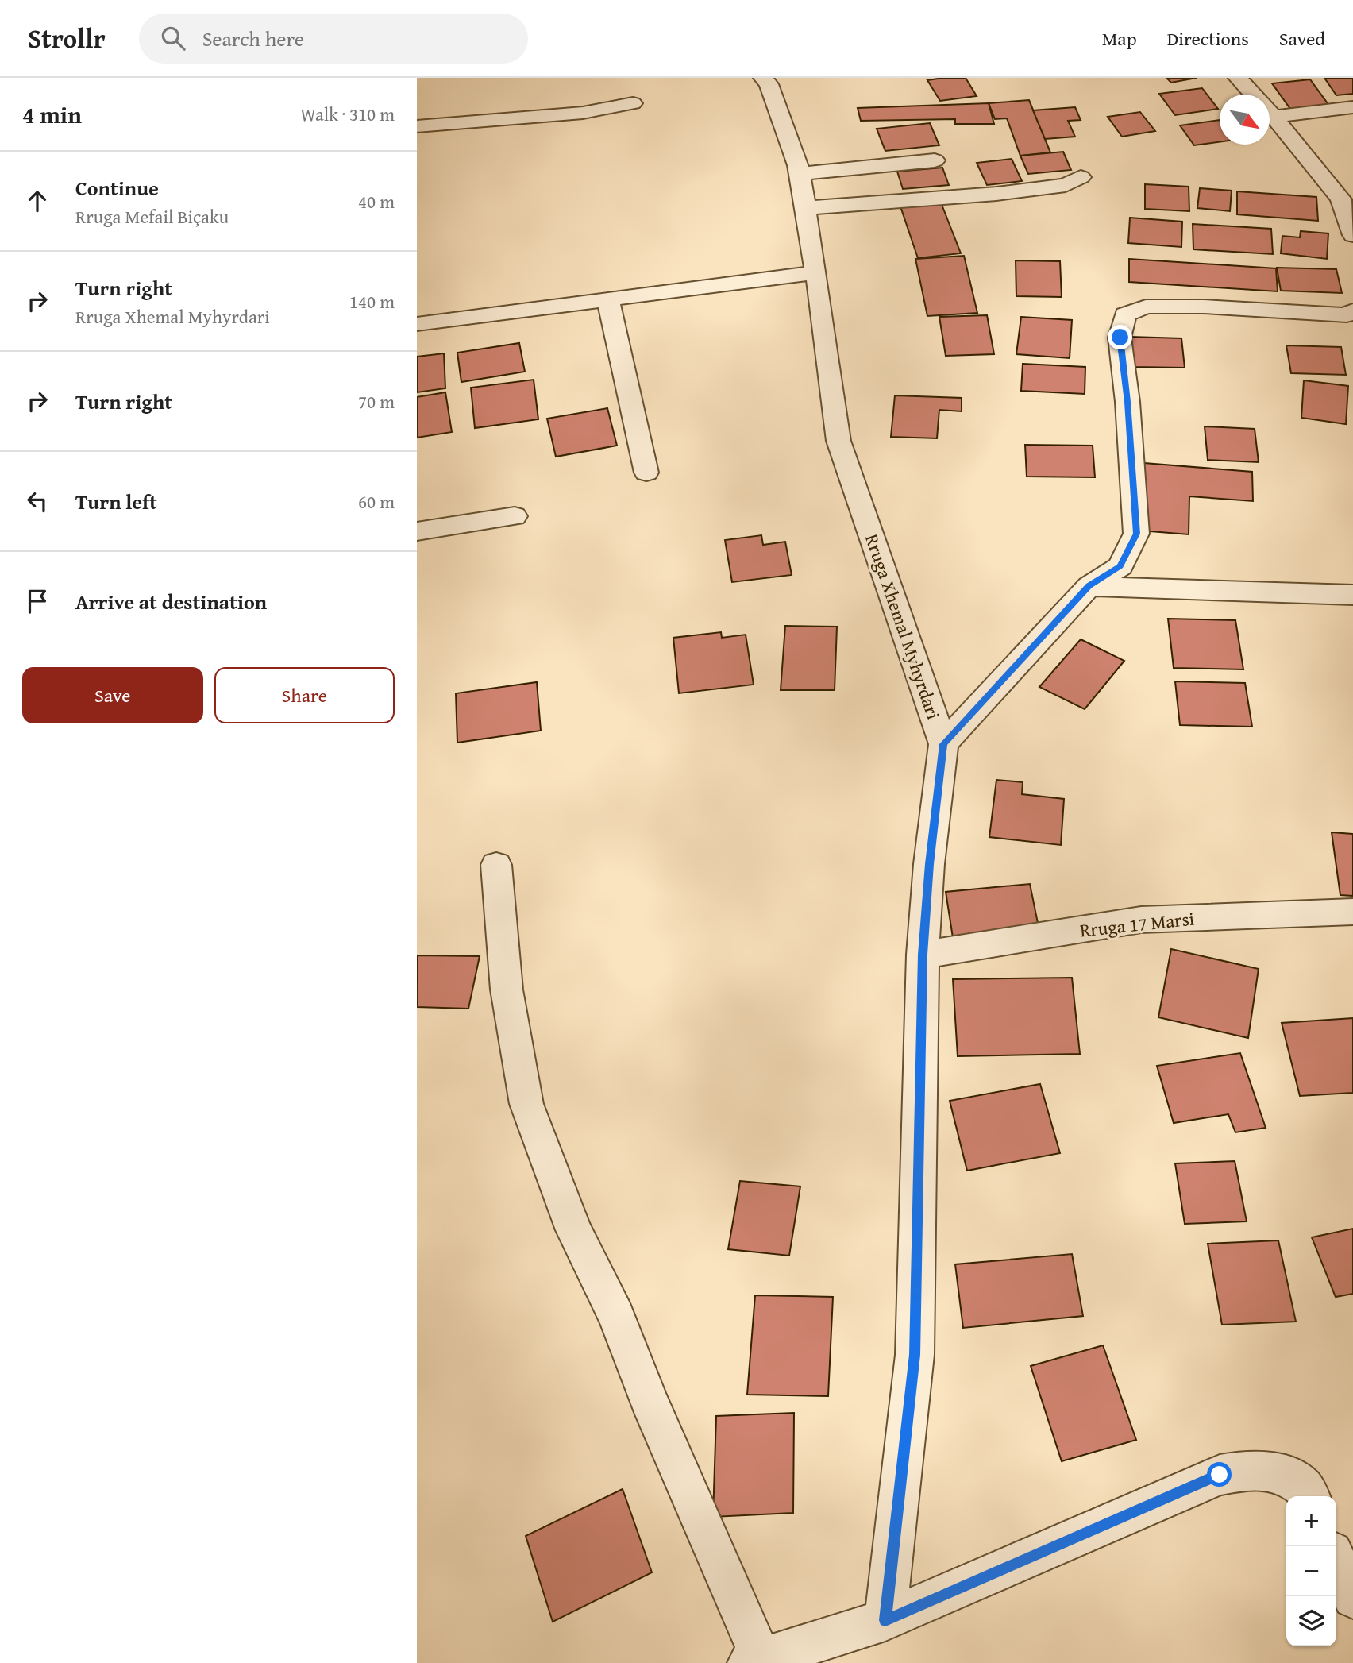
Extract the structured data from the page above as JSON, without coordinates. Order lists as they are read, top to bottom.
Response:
{
  "streets": {
    "street": ["Rruga Xhemal Myhyrdari", "Rruga 17 Marsi"]
  },
  "crossings": [
    ["Rruga Xhemal Myhyrdari", "Rruga 17 Marsi"]
  ],
  "north": "bottom right",
  "page": {
    "header": "Strollr",
    "search": "Search here",
    "nav": ["Map", "Directions", "Saved"],
    "heading": ["4 min", "Walk · 310 m"],
    "list": [
      ["Continue", "Rruga Mefail Biçaku", "40 m"],
      ["Turn right", "Rruga Xhemal Myhyrdari", "140 m"],
      ["Turn right", "70 m"],
      ["Turn left", "60 m"],
      "Arrive at destination"
    ],
    "buttons": ["Save", "Share"],
    "map_buttons": ["+", "−"]
  }
}
